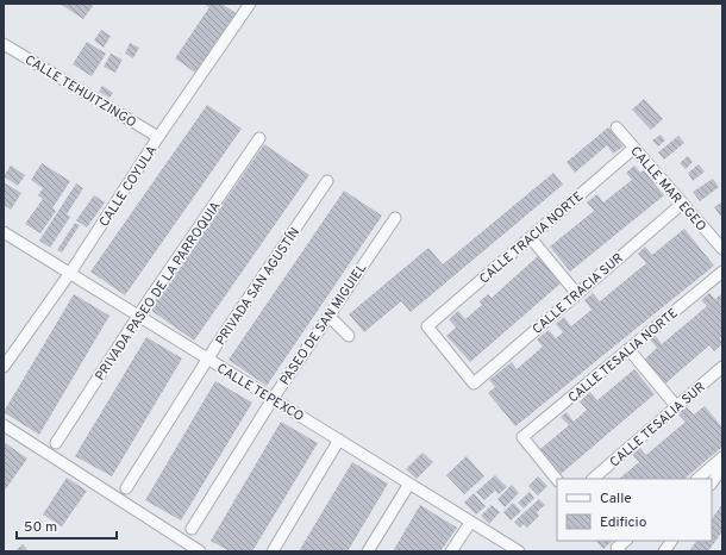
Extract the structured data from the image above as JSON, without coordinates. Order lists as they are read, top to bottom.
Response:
{
  "streets": {
    "street": [
      "CALLE TEHUITZINGO",
      "CALLE COYULA",
      "CALLE MAR EGEO",
      "CALLE TRACIA NORTE",
      "PRIVADA SAN AGUSTÍN",
      "PRIVADA PASEO DE LA PARROQUIA",
      "CALLE TRACIA SUR",
      "PASEO DE SAN MIGUIEL",
      "CALLE TESALIA NORTE",
      "CALLE TEPEXCO",
      "CALLE TESALIA SUR"
    ]
  },
  "crossings": [
    ["CALLE TEHUITZINGO", "CALLE COYULA"],
    ["CALLE COYULA", "CALLE TEPEXCO"],
    ["CALLE MAR EGEO", "CALLE TRACIA NORTE"],
    ["CALLE MAR EGEO", "CALLE TRACIA SUR"],
    ["CALLE TRACIA NORTE", "CALLE TRACIA SUR"],
    ["PRIVADA SAN AGUSTÍN", "CALLE TEPEXCO"],
    ["PRIVADA PASEO DE LA PARROQUIA", "CALLE TEPEXCO"],
    ["PASEO DE SAN MIGUIEL", "CALLE TEPEXCO"]
  ],
  "legend": ["Calle", "Edificio"],
  "scale_bar": "50 m"
}
